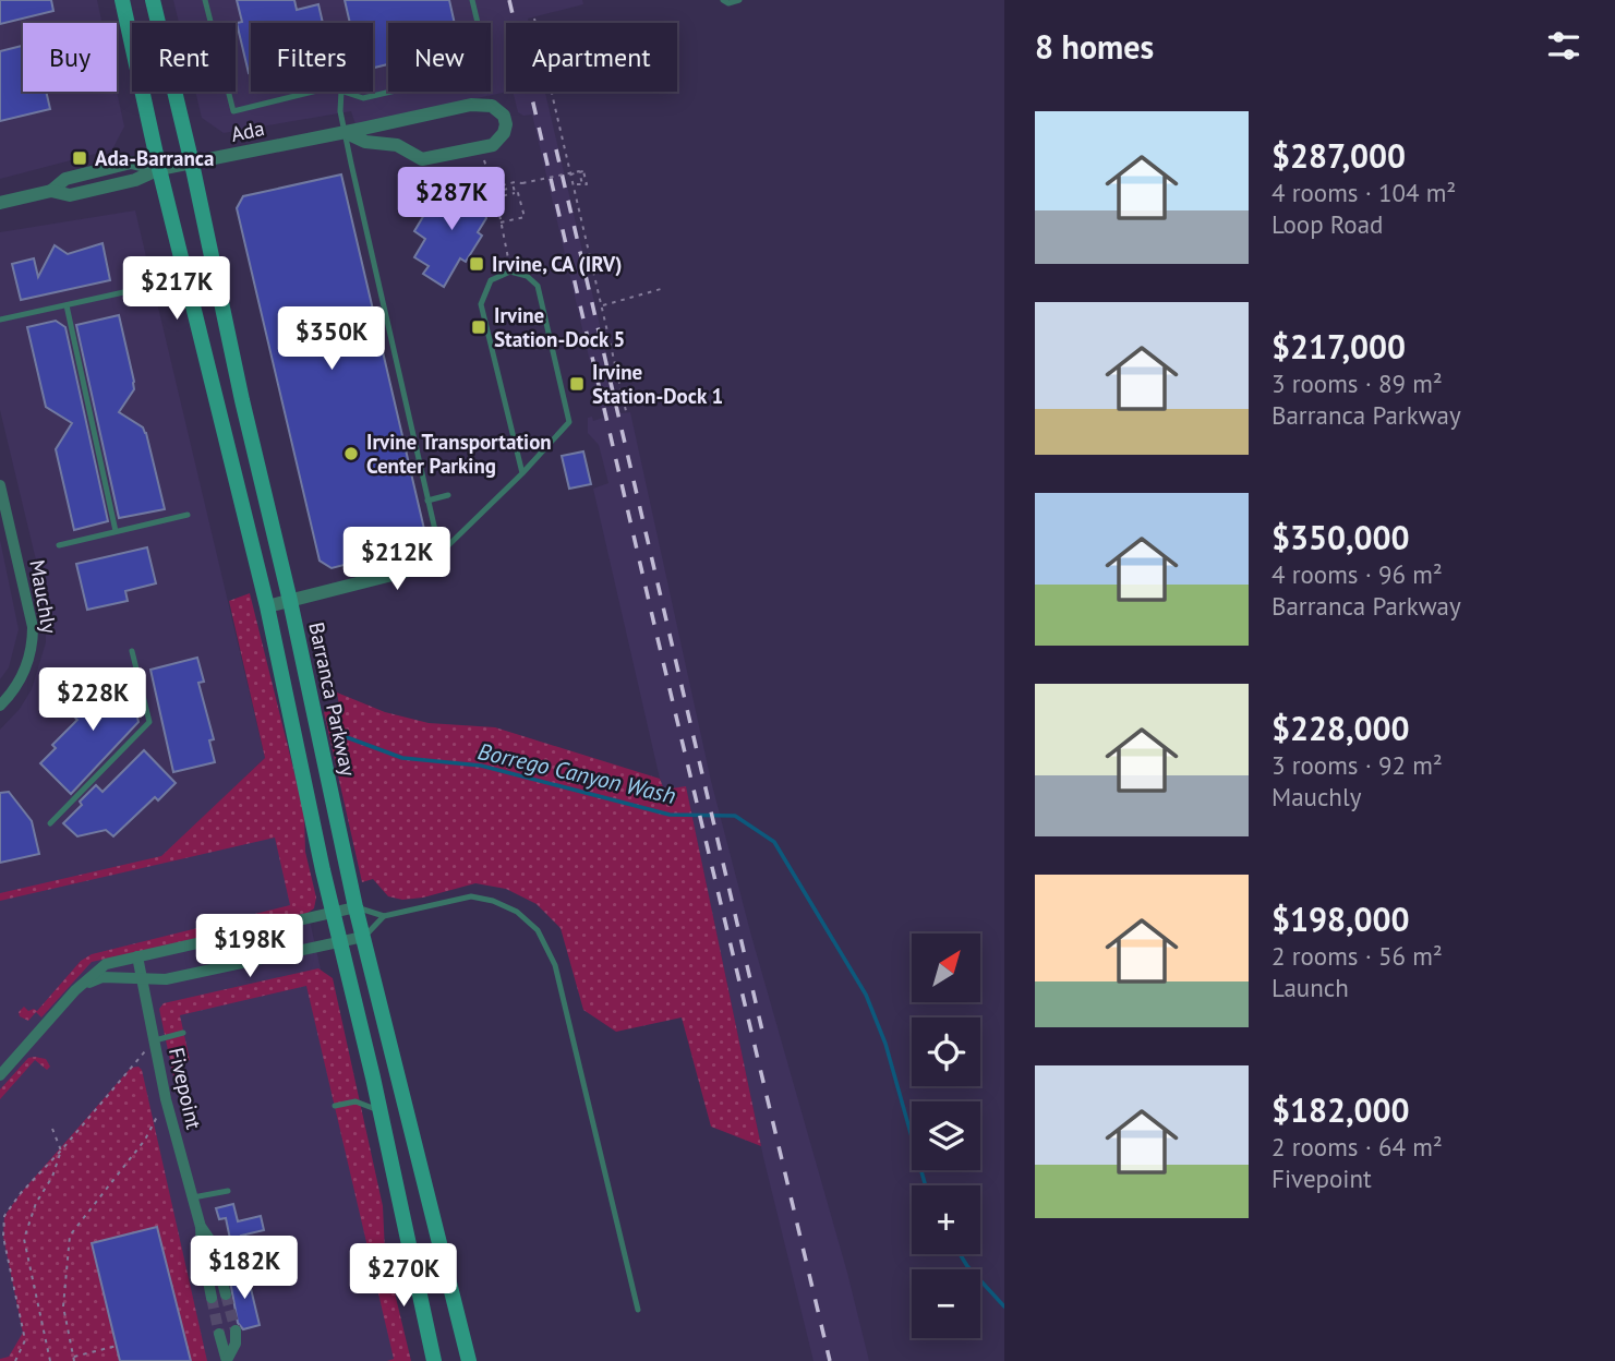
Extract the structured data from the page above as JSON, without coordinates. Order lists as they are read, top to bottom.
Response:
{
  "streets": {
    "main road": ["Barranca Parkway"],
    "street": ["Ada", "Mauchly", "Fivepoint"]
  },
  "crossings": [
    ["Ada", "Barranca Parkway"]
  ],
  "water": ["Borrego Canyon Wash"],
  "places": {
    "transit": [
      "Ada-Barranca",
      "Irvine, CA (IRV)",
      "Irvine Station-Dock 5",
      "Irvine Station-Dock 1"
    ],
    "other": ["Irvine Transportation Center Parking"]
  },
  "north": "top right",
  "page": {
    "heading": "8 homes",
    "chip": [
      "Buy",
      "Rent",
      "Filters",
      "New",
      "Apartment"
    ],
    "list": [
      {
        "name": "$287,000",
        "note": "4 rooms · 104 m² · Loop Road"
      },
      {
        "name": "$217,000",
        "note": "3 rooms · 89 m² · Barranca Parkway"
      },
      {
        "name": "$350,000",
        "note": "4 rooms · 96 m² · Barranca Parkway"
      },
      {
        "name": "$228,000",
        "note": "3 rooms · 92 m² · Mauchly"
      },
      {
        "name": "$198,000",
        "note": "2 rooms · 56 m² · Launch"
      },
      {
        "name": "$182,000",
        "note": "2 rooms · 64 m² · Fivepoint"
      }
    ],
    "price": [
      "$287K",
      "$217K",
      "$350K",
      "$212K",
      "$228K",
      "$198K",
      "$182K",
      "$270K"
    ],
    "map_buttons": ["+", "−"]
  }
}
